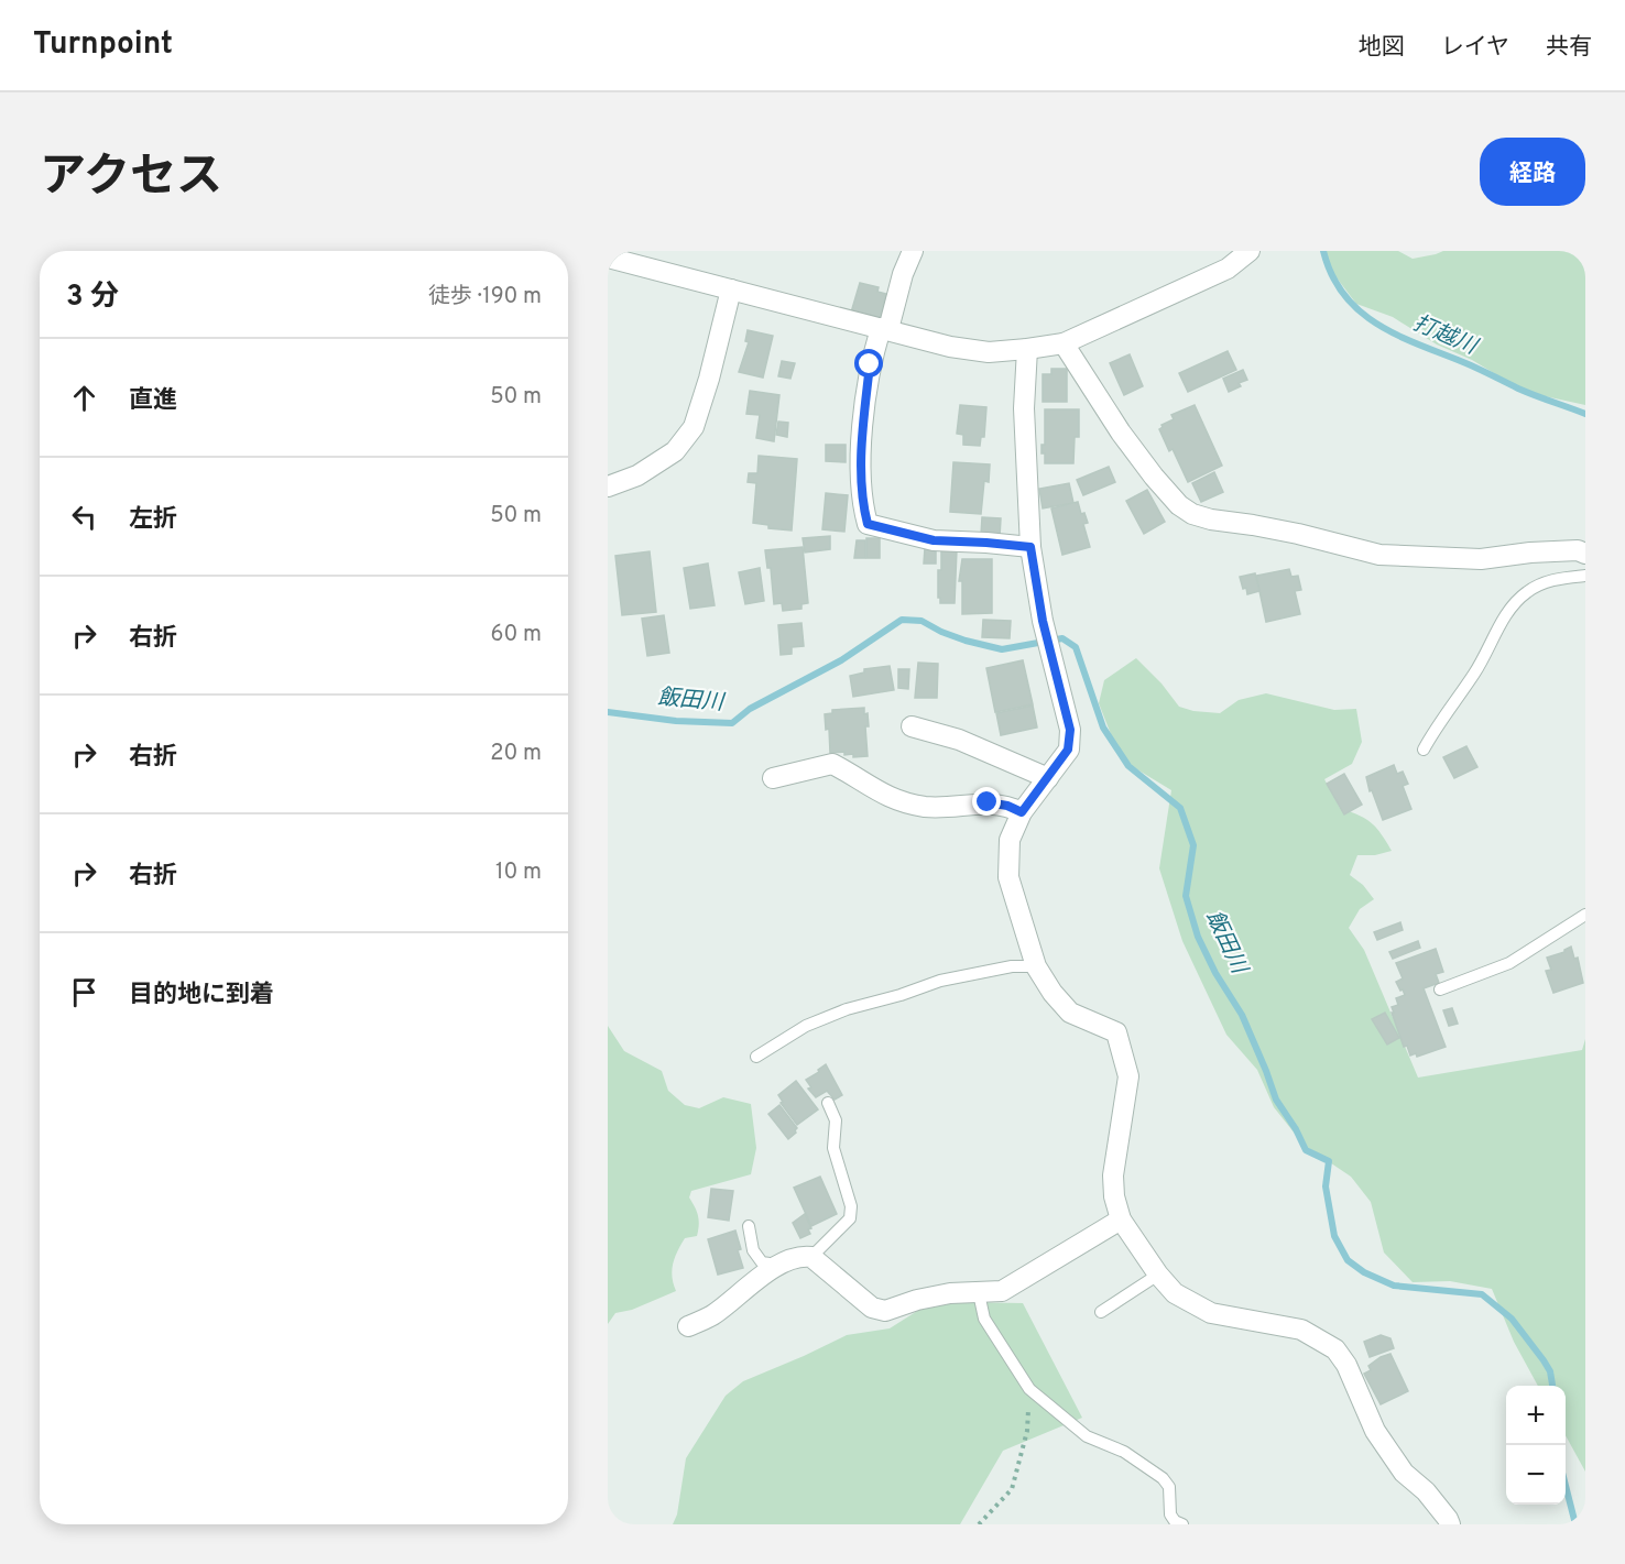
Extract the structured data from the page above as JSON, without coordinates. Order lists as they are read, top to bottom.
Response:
{
  "water": ["打越川", "飯田川"],
  "page": {
    "header": "Turnpoint",
    "nav": ["地図", "レイヤ", "共有"],
    "title": "アクセス",
    "buttons": "経路",
    "heading": ["3 分", "徒歩 · 190 m"],
    "list": [
      ["直進", "50 m"],
      ["左折", "50 m"],
      ["右折", "60 m"],
      ["右折", "20 m"],
      ["右折", "10 m"],
      "目的地に到着"
    ],
    "map_buttons": ["+", "−"]
  }
}
